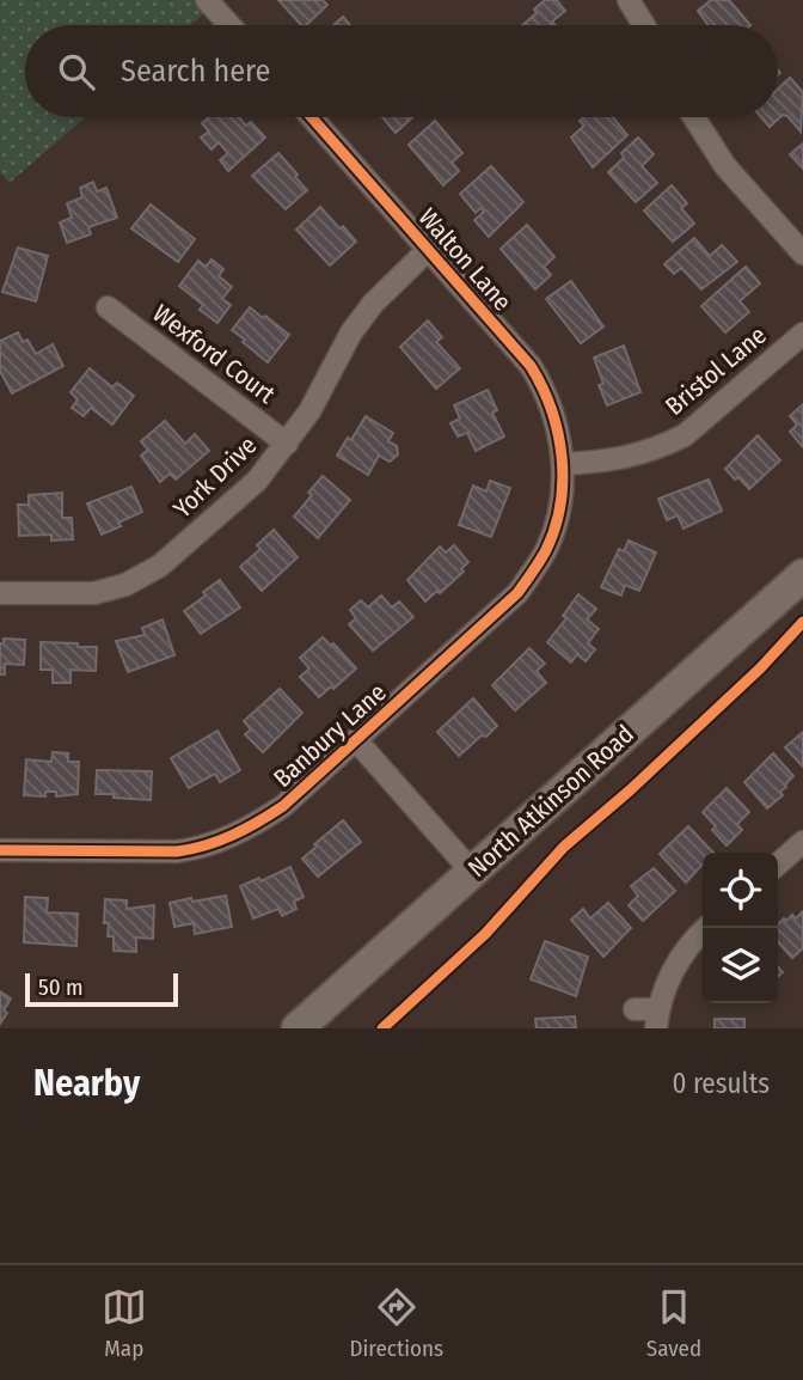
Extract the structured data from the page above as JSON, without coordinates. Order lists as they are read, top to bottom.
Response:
{
  "streets": {
    "main road": ["North Atkinson Road"],
    "street": [
      "Walton Lane",
      "Wexford Court",
      "Bristol Lane",
      "York Drive",
      "Banbury Lane"
    ]
  },
  "crossings": [
    ["Walton Lane", "Bristol Lane"],
    ["Walton Lane", "York Drive"],
    ["Walton Lane", "Banbury Lane"],
    ["Wexford Court", "York Drive"],
    ["Bristol Lane", "Banbury Lane"]
  ],
  "scale_bar": "50 m",
  "page": {
    "search": "Search here",
    "scale": "50 m",
    "heading": ["Nearby", "0 results"],
    "nav": ["Map", "Directions", "Saved"]
  }
}
